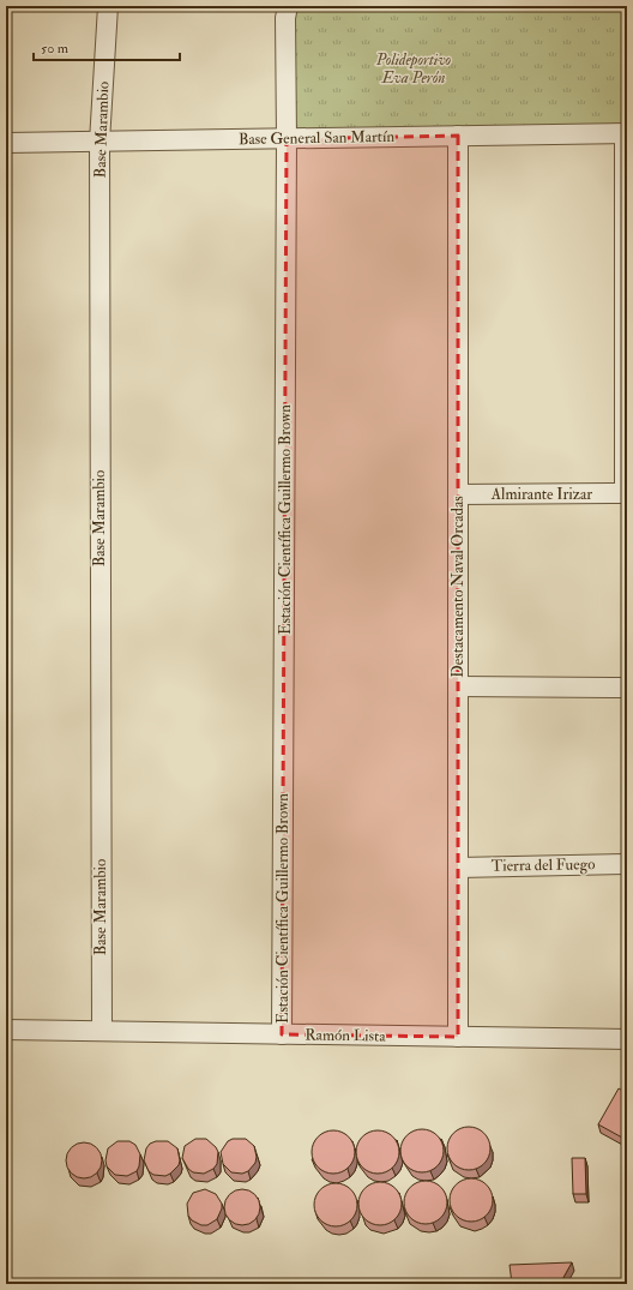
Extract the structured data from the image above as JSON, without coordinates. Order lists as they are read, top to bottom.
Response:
{
  "streets": {
    "street": [
      "Base Marambio",
      "Base General San Martín",
      "Almirante Irizar",
      "Estación Científica Guillermo Brown",
      "Destacamento Naval Orcadas",
      "Tierra del Fuego",
      "Ramón Lista"
    ]
  },
  "crossings": [
    ["Base Marambio", "Base General San Martín"],
    ["Base Marambio", "Ramón Lista"],
    ["Base General San Martín", "Estación Científica Guillermo Brown"],
    ["Base General San Martín", "Destacamento Naval Orcadas"],
    ["Almirante Irizar", "Destacamento Naval Orcadas"],
    ["Estación Científica Guillermo Brown", "Ramón Lista"],
    ["Destacamento Naval Orcadas", "Tierra del Fuego"],
    ["Destacamento Naval Orcadas", "Ramón Lista"]
  ],
  "parks": ["Polideportivo Eva Perón"],
  "scale_bar": "50 m"
}
